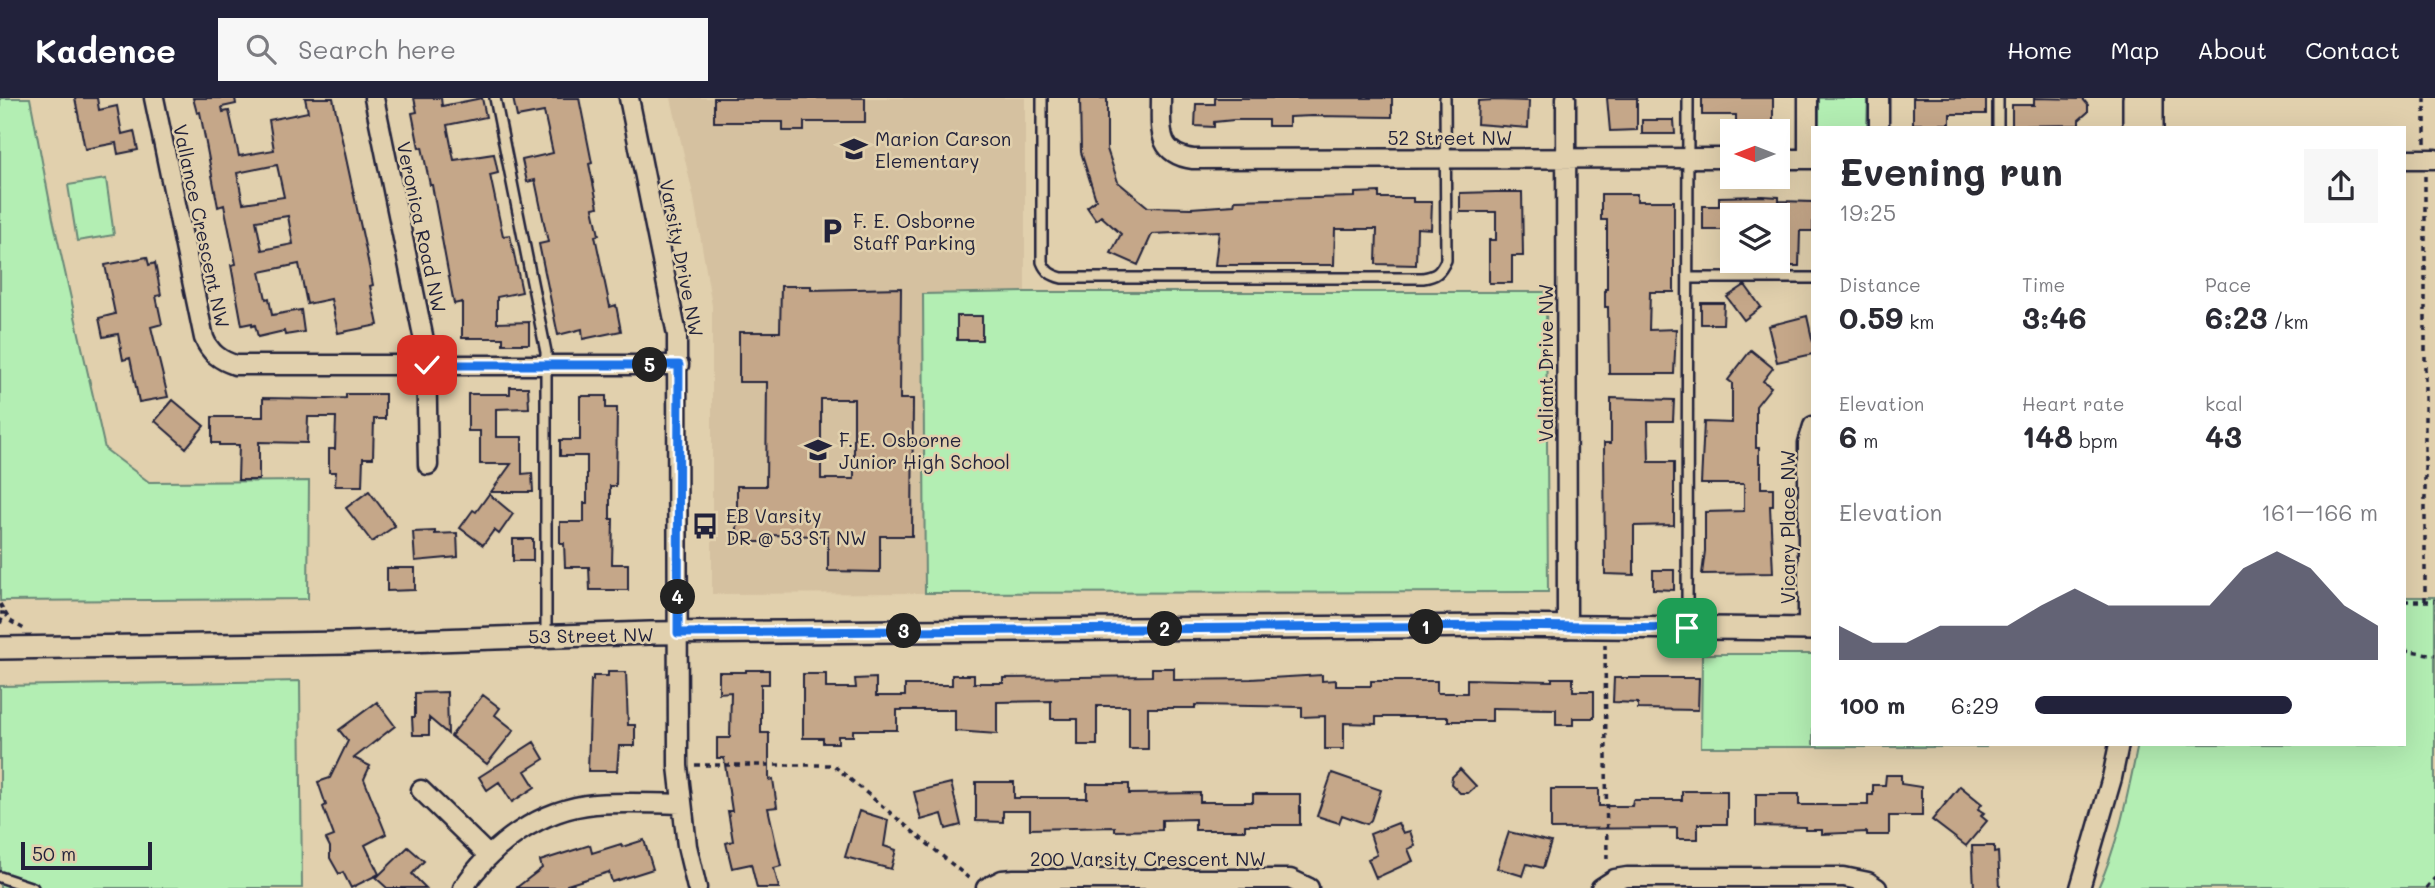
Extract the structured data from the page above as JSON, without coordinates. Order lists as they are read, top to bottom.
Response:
{
  "streets": {
    "street": [
      "52 Street NW",
      "Vallance Crescent NW",
      "Veronica Road NW",
      "Varsity Drive NW",
      "Valiant Drive NW",
      "Vicary Place NW",
      "53 Street NW",
      "200 Varsity Crescent NW"
    ]
  },
  "crossings": [
    ["52 Street NW", "Valiant Drive NW"],
    ["Vallance Crescent NW", "Veronica Road NW"],
    ["Vallance Crescent NW", "Varsity Drive NW"],
    ["Varsity Drive NW", "53 Street NW"],
    ["Valiant Drive NW", "53 Street NW"],
    ["Vicary Place NW", "53 Street NW"]
  ],
  "places": {
    "school or university": ["Marion Carson Elementary", "F. E. Osborne Junior High School"],
    "parking": ["F. E. Osborne Staff Parking"],
    "bus stop": ["EB Varsity DR @ 53 ST NW"]
  },
  "scale_bar": "50 m",
  "north": "left",
  "page": {
    "header": "Kadence",
    "search": "Search here",
    "nav": [
      "Home",
      "Map",
      "About",
      "Contact"
    ],
    "heading": ["Evening run", "19:25"],
    "stats": [
      ["Distance", "0.59 km"],
      ["Time", "3:46"],
      ["Pace", "6:23 /km"],
      ["Elevation", "6 m"],
      ["Heart rate", "148 bpm"],
      ["kcal", "43"]
    ],
    "pins": [
      "5",
      "4",
      "1",
      "2",
      "3"
    ],
    "chart": ["Elevation", "161–166 m"],
    "list": [
      {
        "name": "100 m",
        "note": "6:29"
      }
    ],
    "scale": "50 m"
  }
}
